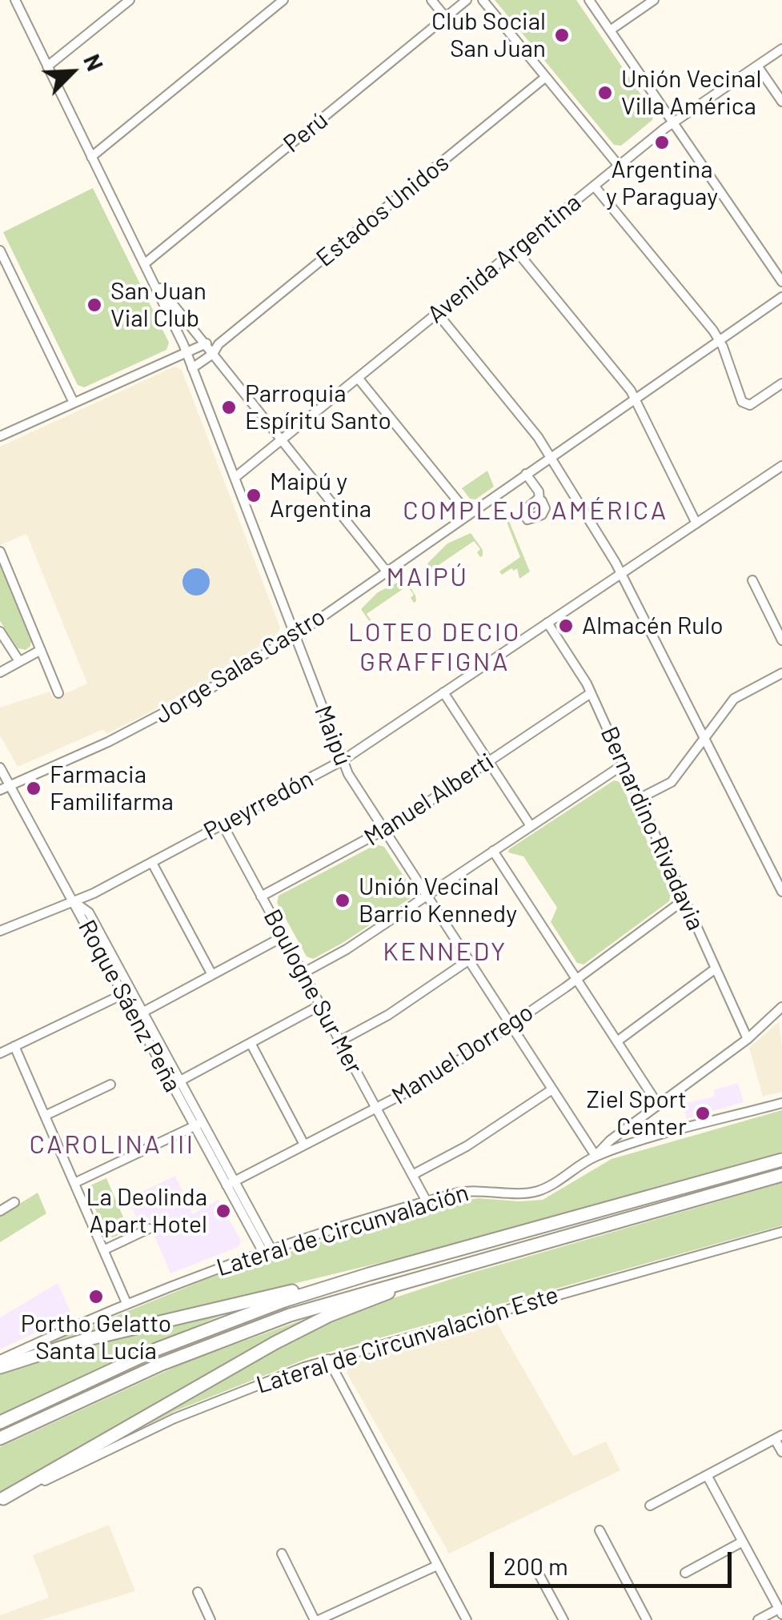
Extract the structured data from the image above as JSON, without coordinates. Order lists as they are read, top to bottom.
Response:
{
  "streets": {
    "street": [
      "Perú",
      "Estados Unidos",
      "Avenida Argentina",
      "Jorge Salas Castro",
      "Maipú",
      "Manuel Alberti",
      "Pueyrredón",
      "Bernardino Rivadavia",
      "Boulogne Sur Mer",
      "Roque Sáenz Peña",
      "Manuel Dorrego",
      "Lateral de Circunvalación",
      "Lateral de Circunvalación Este"
    ]
  },
  "crossings": [
    ["Perú", "Maipú"],
    ["Estados Unidos", "Maipú"],
    ["Avenida Argentina", "Maipú"],
    ["Jorge Salas Castro", "Maipú"],
    ["Jorge Salas Castro", "Roque Sáenz Peña"],
    ["Maipú", "Manuel Alberti"],
    ["Maipú", "Pueyrredón"],
    ["Maipú", "Manuel Dorrego"],
    ["Maipú", "Lateral de Circunvalación"],
    ["Manuel Alberti", "Bernardino Rivadavia"],
    ["Manuel Alberti", "Boulogne Sur Mer"],
    ["Pueyrredón", "Bernardino Rivadavia"],
    ["Pueyrredón", "Boulogne Sur Mer"],
    ["Pueyrredón", "Roque Sáenz Peña"],
    ["Bernardino Rivadavia", "Manuel Dorrego"],
    ["Boulogne Sur Mer", "Manuel Dorrego"],
    ["Boulogne Sur Mer", "Lateral de Circunvalación"],
    ["Roque Sáenz Peña", "Manuel Dorrego"],
    ["Roque Sáenz Peña", "Lateral de Circunvalación"]
  ],
  "districts": [
    "COMPLEJO AMÉRICA",
    "MAIPÚ",
    "LOTEO DECIO GRAFFIGNA",
    "KENNEDY",
    "CAROLINA III"
  ],
  "places": [
    "Club Social San Juan",
    "Unión Vecinal Villa América",
    "Argentina y Paraguay",
    "San Juan Vial Club",
    "Parroquia Espíritu Santo",
    "Maipú y Argentina",
    "Almacén Rulo",
    "Farmacia Familifarma",
    "Unión Vecinal Barrio Kennedy",
    "Ziel Sport Center",
    "La Deolinda Apart Hotel",
    "Portho Gelatto Santa Lucía"
  ],
  "scale_bar": "200 m",
  "north": "top right"
}
